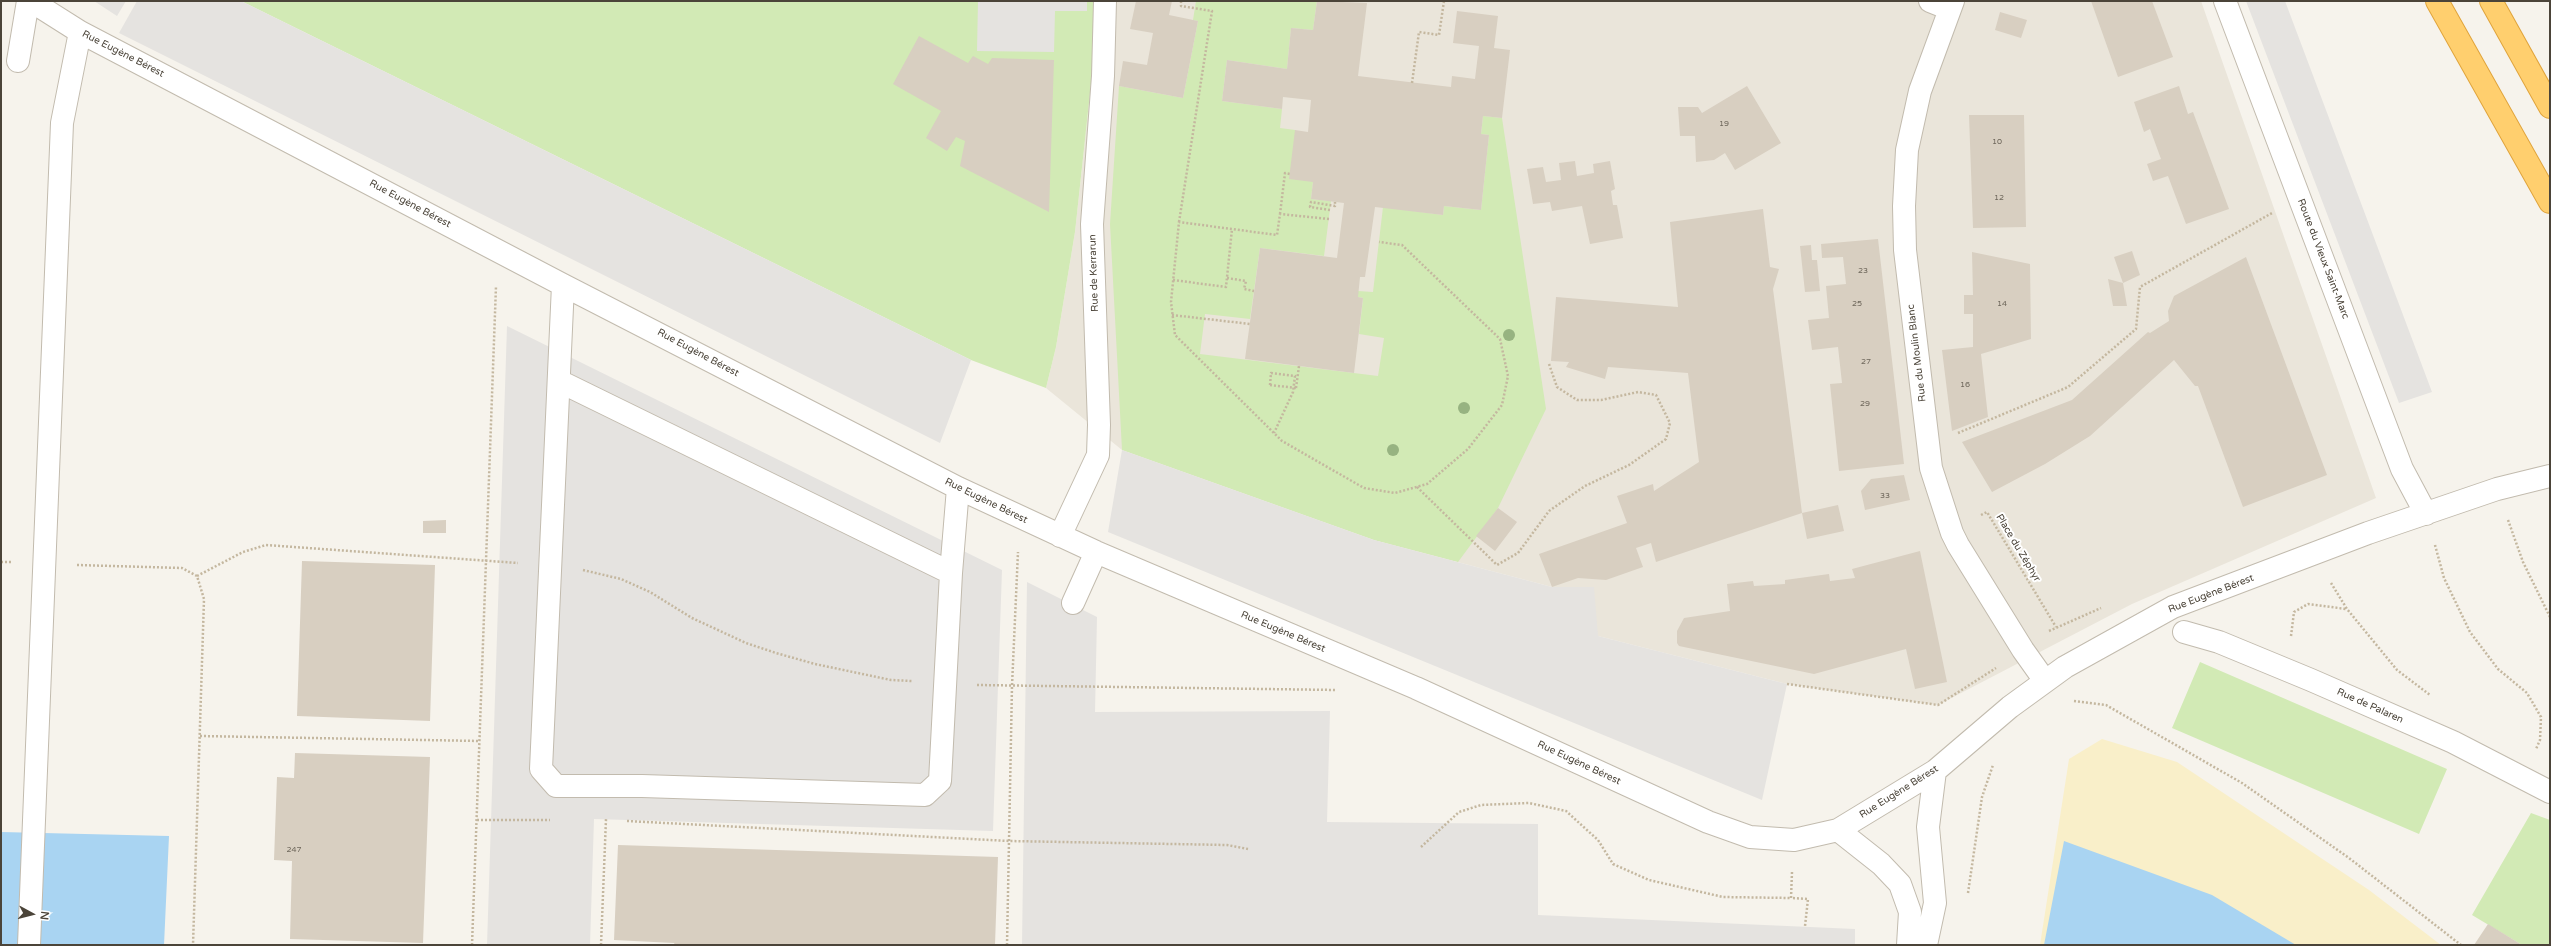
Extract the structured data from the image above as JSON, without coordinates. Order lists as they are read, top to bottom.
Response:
{
  "streets": {
    "street": [
      "Rue Eugène Bérest",
      "Route du Vieux Saint-Marc",
      "Rue de Kerrarun",
      "Rue du Moulin Blanc",
      "Rue de Palaren"
    ],
    "path": ["Place du Zéphyr"]
  },
  "crossings": [
    ["Rue Eugène Bérest", "Route du Vieux Saint-Marc"],
    ["Rue Eugène Bérest", "Rue de Kerrarun"],
    ["Rue Eugène Bérest", "Rue du Moulin Blanc"],
    ["Rue du Moulin Blanc", "Place du Zéphyr"]
  ],
  "house_numbers": [
    "19",
    "10",
    "12",
    "23",
    "25",
    "14",
    "27",
    "16",
    "29",
    "33",
    "247"
  ],
  "north": "right"
}
